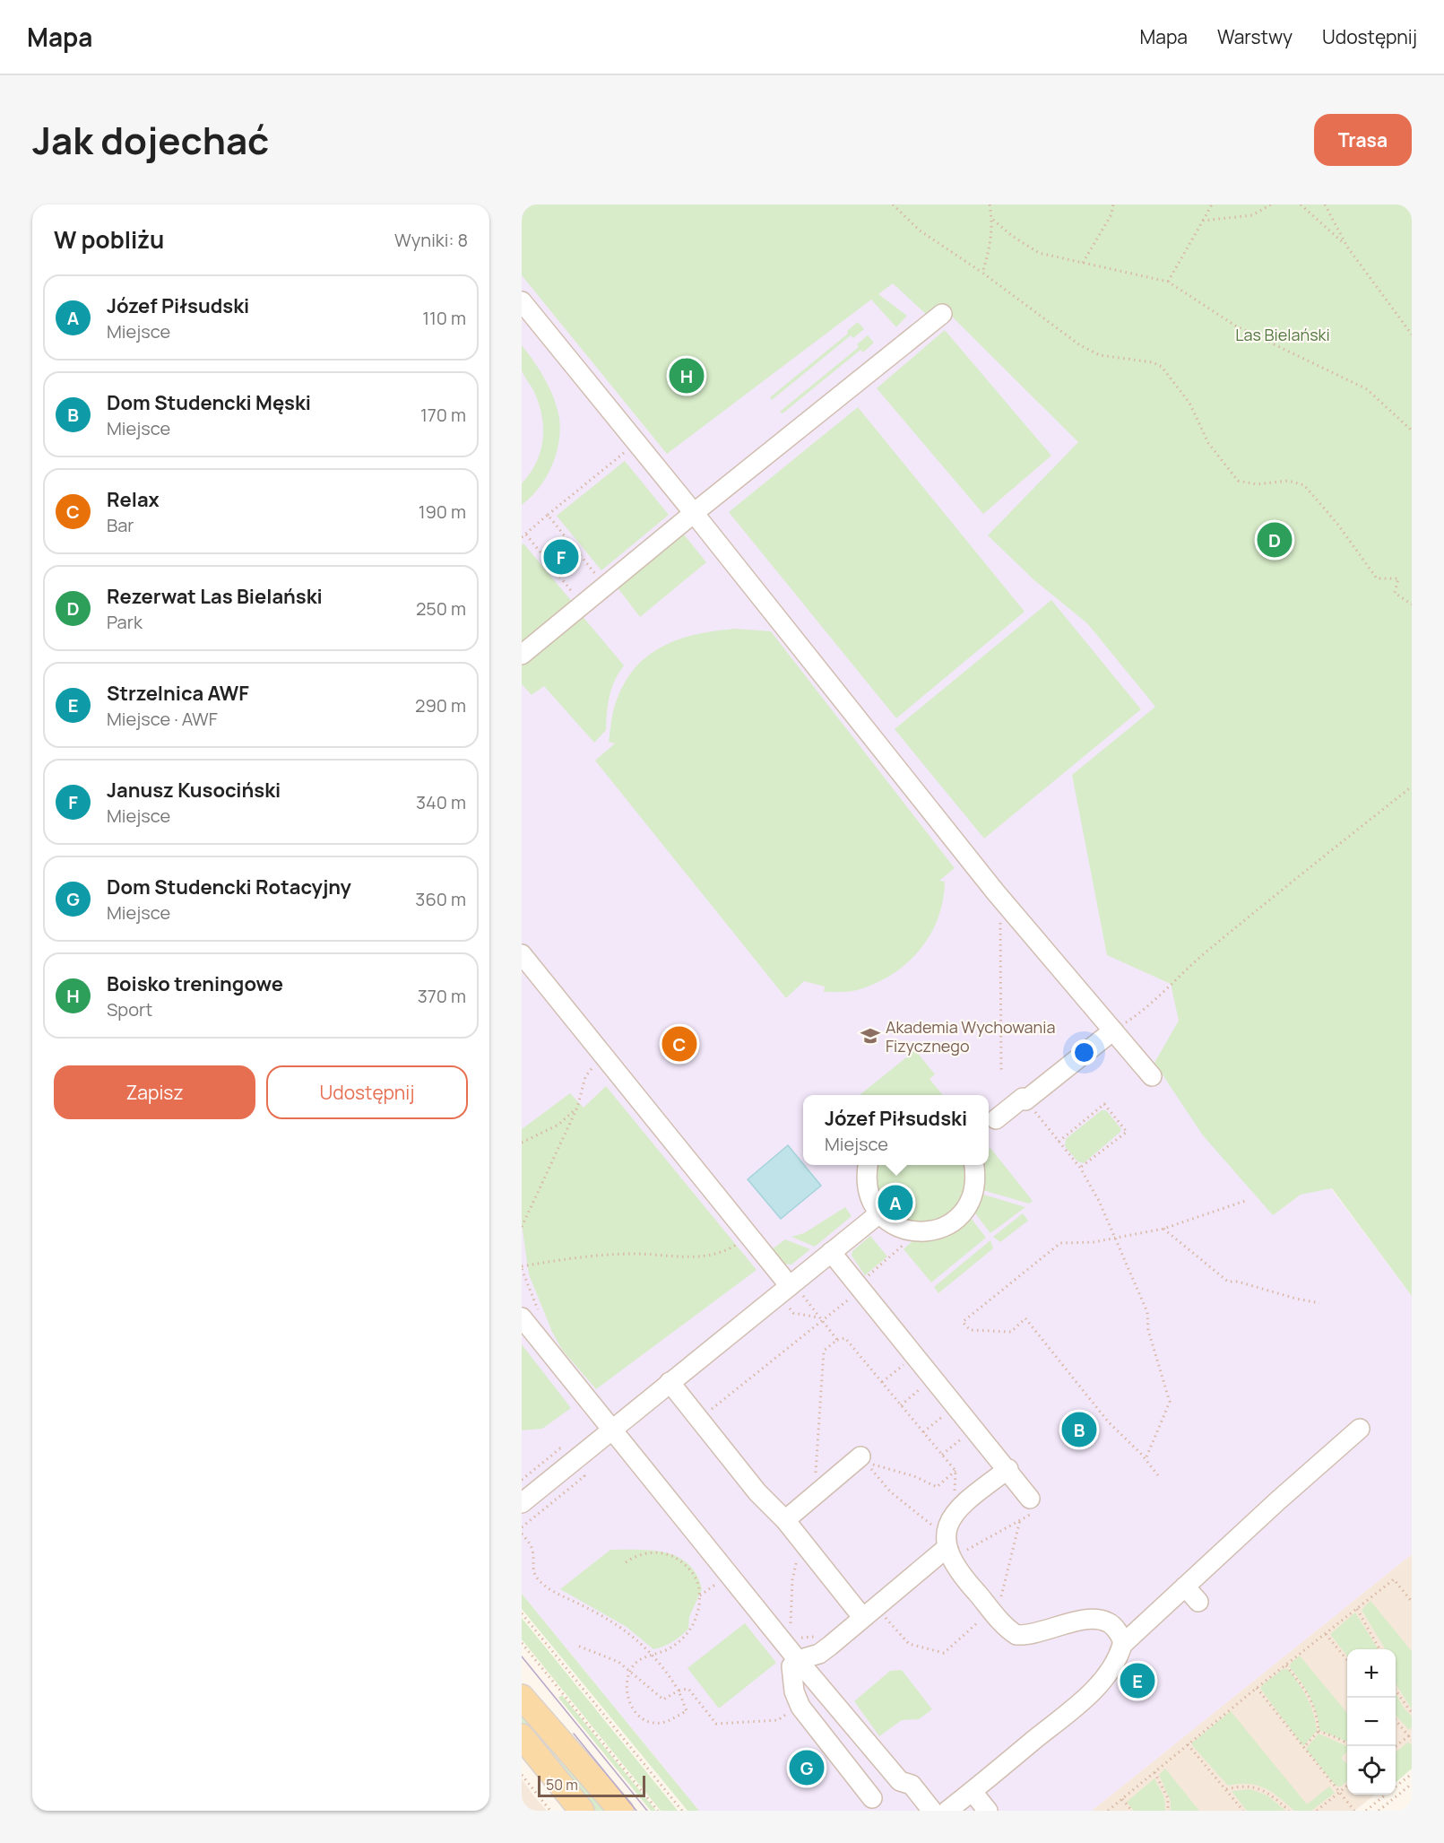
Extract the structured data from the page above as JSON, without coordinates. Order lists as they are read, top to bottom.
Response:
{
  "parks": ["Las Bielański"],
  "places": {
    "school or university": ["Akademia Wychowania Fizycznego"]
  },
  "scale_bar": "50 m",
  "page": {
    "header": "Mapa",
    "nav": ["Mapa", "Warstwy", "Udostępnij"],
    "title": "Jak dojechać",
    "buttons": [
      "Trasa",
      ["Zapisz", "Udostępnij"]
    ],
    "heading": ["W pobliżu", "Wyniki: 8"],
    "list": [
      {
        "mark": "A",
        "name": "Józef Piłsudski",
        "note": "Miejsce",
        "value": "110 m"
      },
      {
        "mark": "B",
        "name": "Dom Studencki Męski",
        "note": "Miejsce",
        "value": "170 m"
      },
      {
        "mark": "C",
        "name": "Relax",
        "note": "Bar",
        "value": "190 m"
      },
      {
        "mark": "D",
        "name": "Rezerwat Las Bielański",
        "note": "Park",
        "value": "250 m"
      },
      {
        "mark": "E",
        "name": "Strzelnica AWF",
        "note": "Miejsce · AWF",
        "value": "290 m"
      },
      {
        "mark": "F",
        "name": "Janusz Kusociński",
        "note": "Miejsce",
        "value": "340 m"
      },
      {
        "mark": "G",
        "name": "Dom Studencki Rotacyjny",
        "note": "Miejsce",
        "value": "360 m"
      },
      {
        "mark": "H",
        "name": "Boisko treningowe",
        "note": "Sport",
        "value": "370 m"
      }
    ],
    "pins": [
      "H",
      "D",
      "F",
      "C",
      "A",
      "B",
      "E",
      "G"
    ],
    "popup": ["Józef Piłsudski", "Miejsce"],
    "map_buttons": ["+", "−"],
    "scale": "50 m"
  }
}
